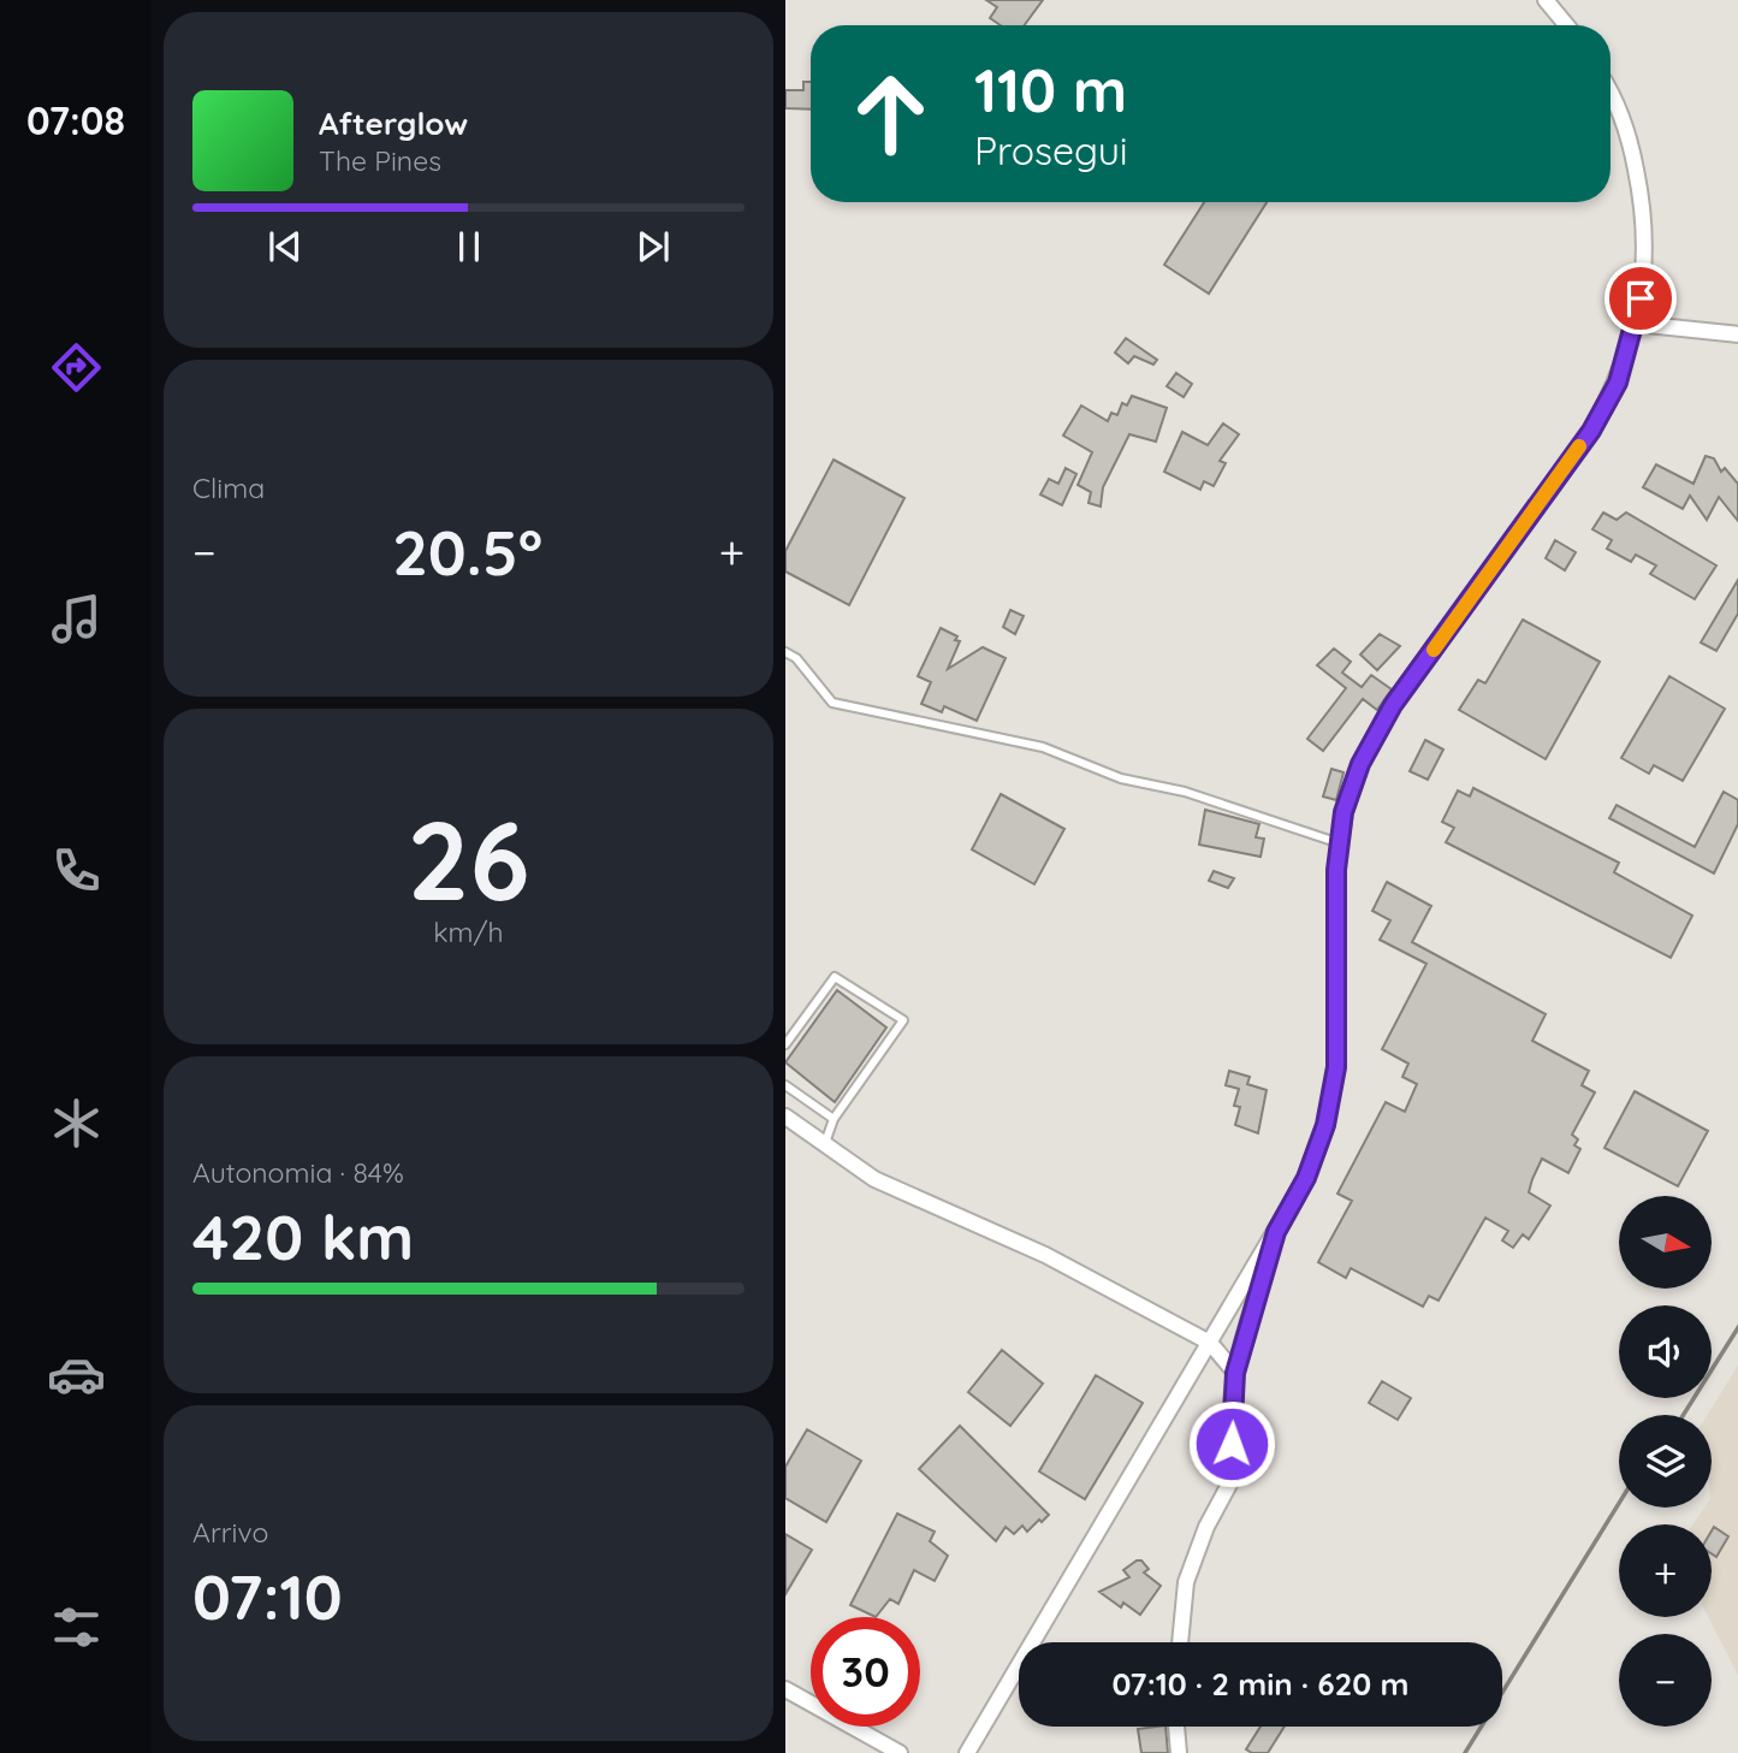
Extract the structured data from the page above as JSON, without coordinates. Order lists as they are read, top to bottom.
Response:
{
  "north": "right",
  "page": {
    "tabs": "07:08",
    "turn": ["110 m", "Prosegui"],
    "song": ["Afterglow", "The Pines"],
    "tile": [
      "Clima",
      ["26", "km/h"],
      ["Autonomia · 84%", "420 km"],
      ["Arrivo", "07:10"]
    ],
    "heat": ["−", "20.5°", "+"],
    "map_buttons": ["+", "−"],
    "limit": "30",
    "trip": "07:10 · 2 min · 620 m"
  }
}
